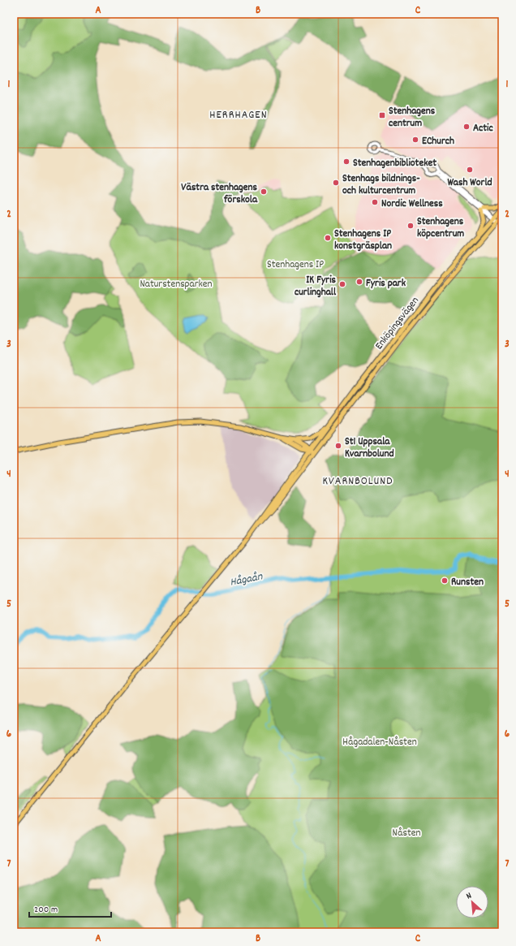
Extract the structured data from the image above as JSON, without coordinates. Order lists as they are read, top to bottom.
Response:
{
  "streets": {
    "main road": ["Enköpingsvägen"]
  },
  "districts": ["HERRHAGEN", "KVARNBOLUND"],
  "water": ["Hågaån"],
  "parks": [
    "Stenhagens IP",
    "Naturstensparken",
    "Hågadalen-Nåsten",
    "Nåsten"
  ],
  "places": {
    "transit": ["Stenhagens centrum"],
    "other": [
      "Actic",
      "EChurch",
      "Stenhagenbiblioteket",
      "Wash World",
      "Stenhags bildnings- och kulturcentrum",
      "Västra stenhagens förskola",
      "Nordic Wellness",
      "Stenhagens köpcentrum",
      "Stenhagens IP konstgräsplan",
      "Fyris park",
      "IK Fyris curlinghall",
      "St1 Uppsala Kvarnbolund",
      "Runsten"
    ]
  },
  "scale_bar": "200 m",
  "north": "top left",
  "grid": {
    "columns": ["A", "B", "C"],
    "rows": [
      "1",
      "2",
      "3",
      "4",
      "5",
      "6",
      "7"
    ]
  }
}
